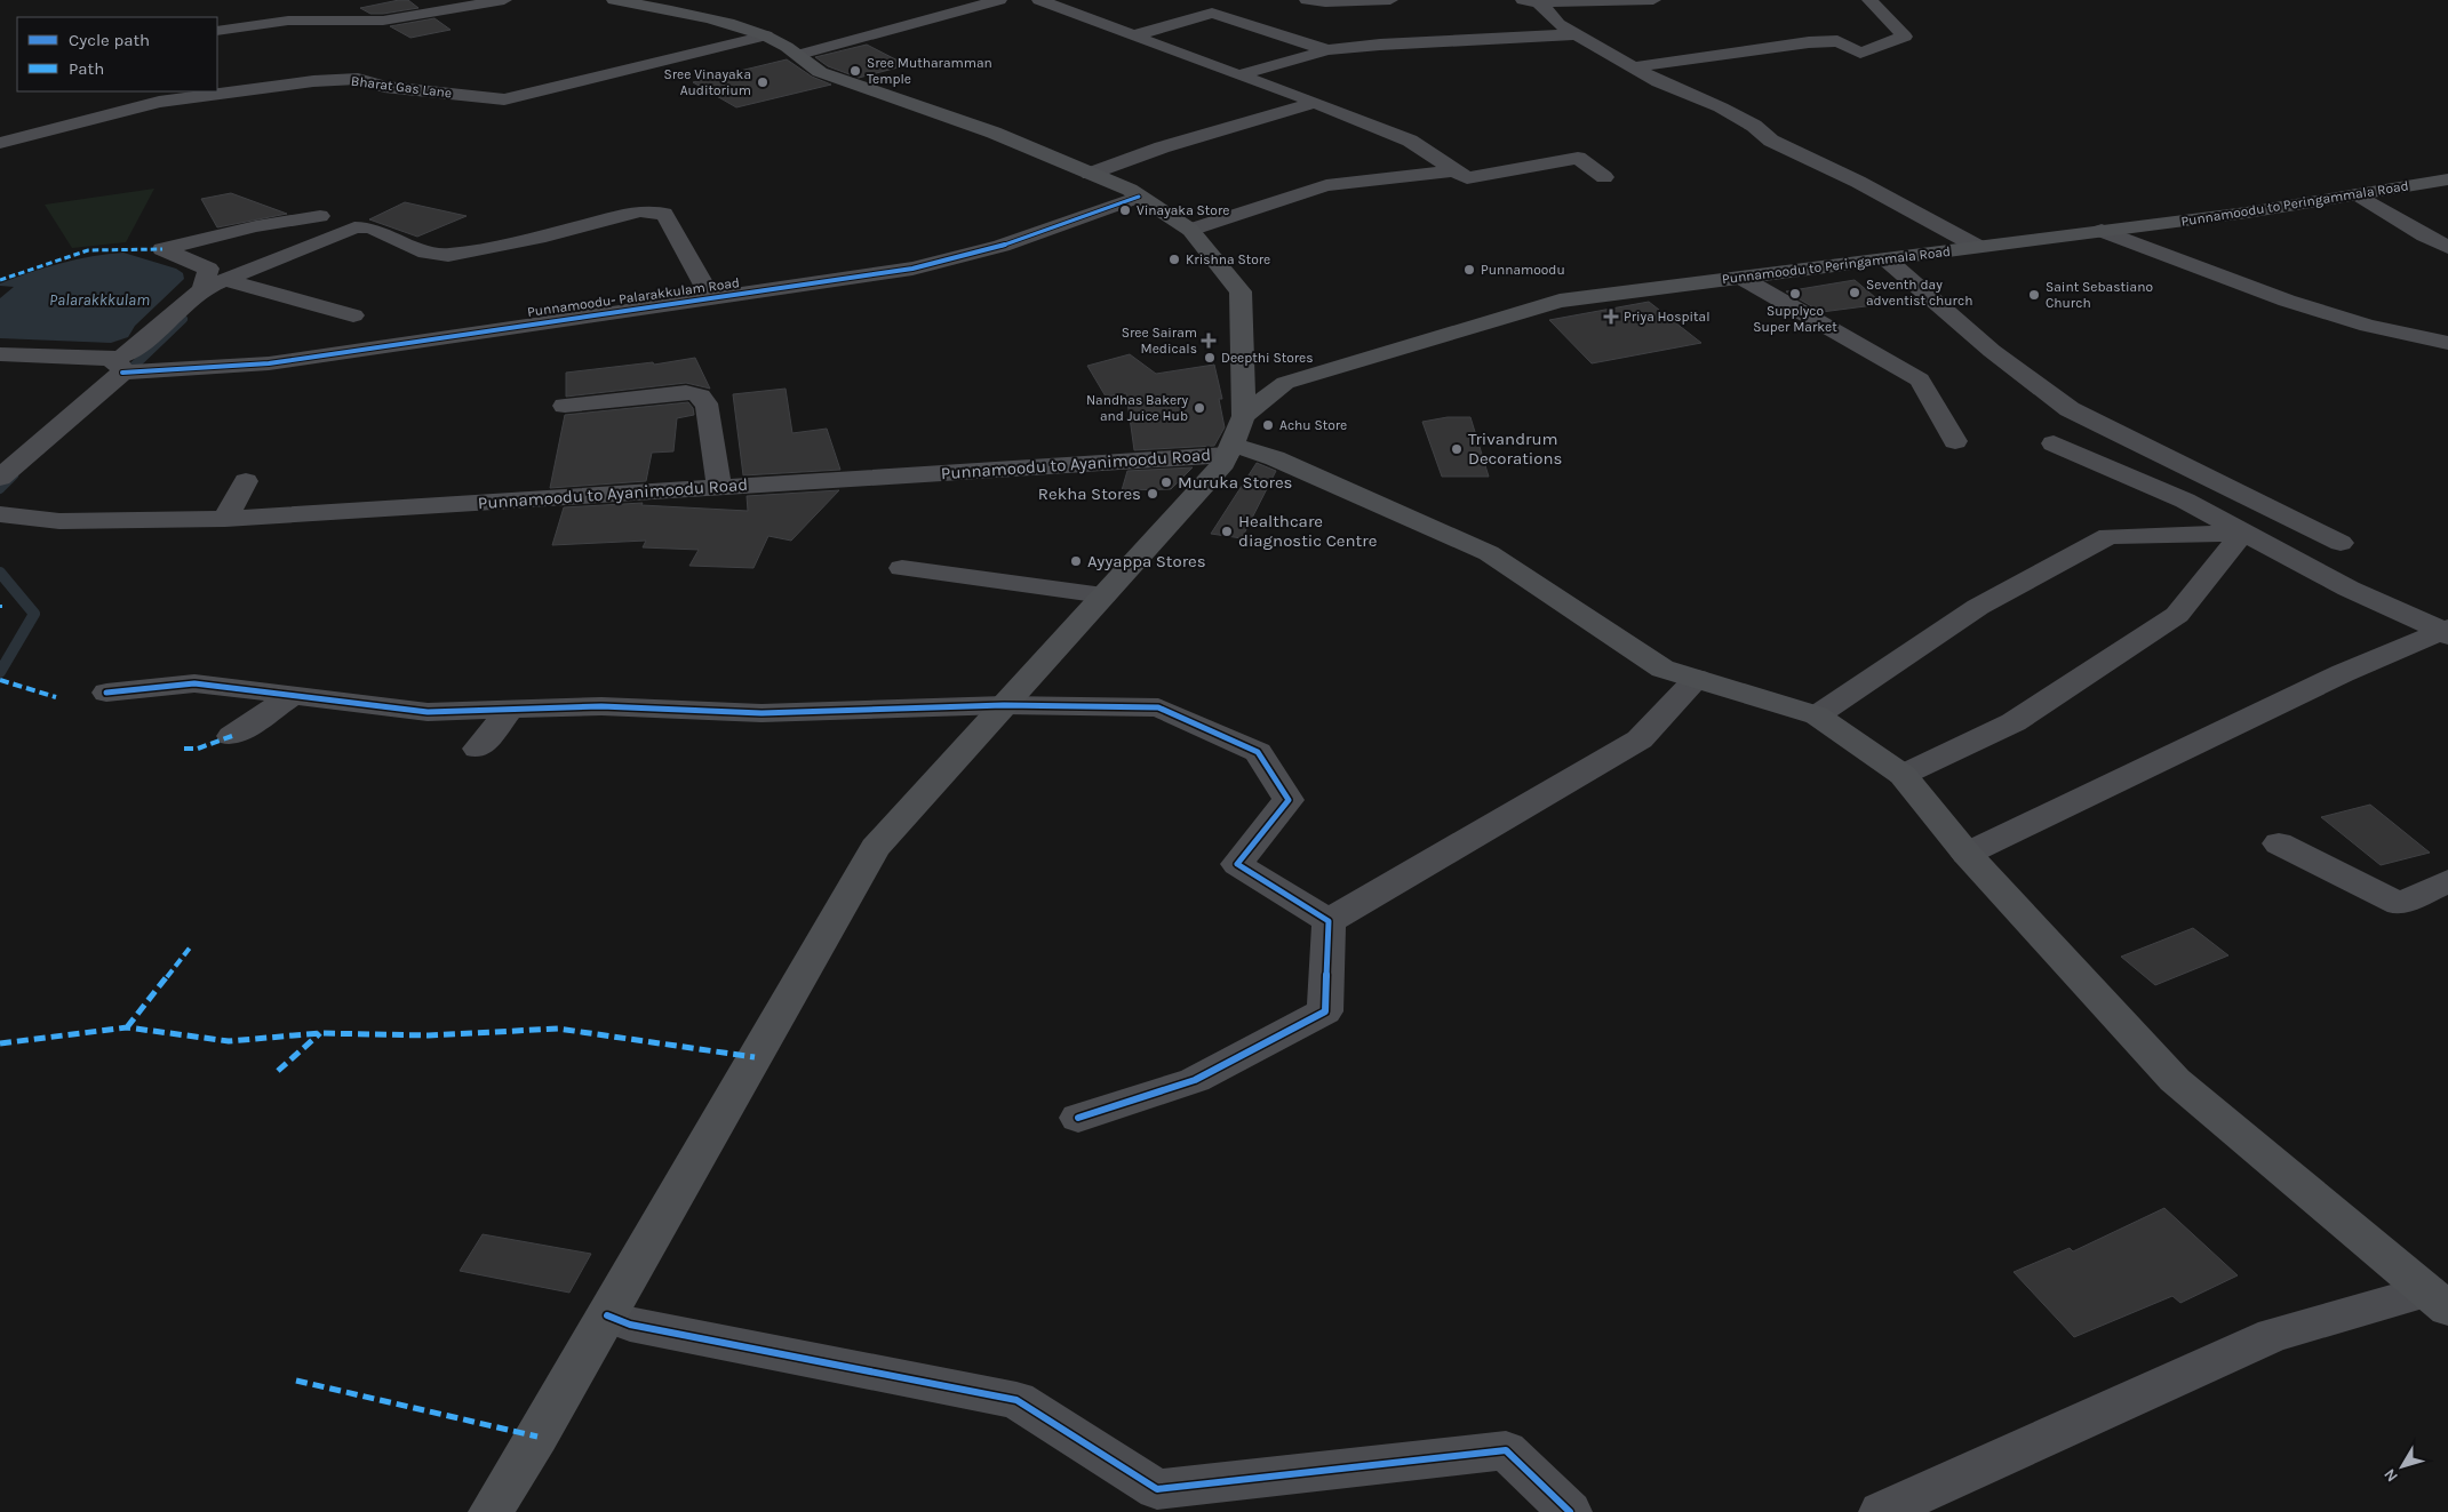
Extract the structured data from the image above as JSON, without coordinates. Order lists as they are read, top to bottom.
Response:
{
  "streets": {
    "main road": ["Punnamoodu to Peringammala Road"],
    "street": ["Bharat Gas Lane", "Punnamoodu- Palarakkulam Road", "Punnamoodu to Ayanimoodu Road"]
  },
  "crossings": [
    ["Punnamoodu to Peringammala Road", "Punnamoodu to Ayanimoodu Road"]
  ],
  "water": ["Palarakkkulam"],
  "places": {
    "other": [
      "Sree Mutharamman Temple",
      "Sree Vinayaka Auditorium",
      "Vinayaka Store",
      "Krishna Store",
      "Punnamoodu",
      "Seventh day adventist church",
      "Supplyco Super Market",
      "Saint Sebastiano Church",
      "Deepthi Stores",
      "Nandhas Bakery and Juice Hub",
      "Achu Store",
      "Trivandrum Decorations",
      "Muruka Stores",
      "Rekha Stores",
      "Healthcare diagnostic Centre",
      "Ayyappa Stores"
    ],
    "health": ["Priya Hospital", "Sree Sairam Medicals"]
  },
  "legend": ["Cycle path", "Path"],
  "north": "bottom left"
}
